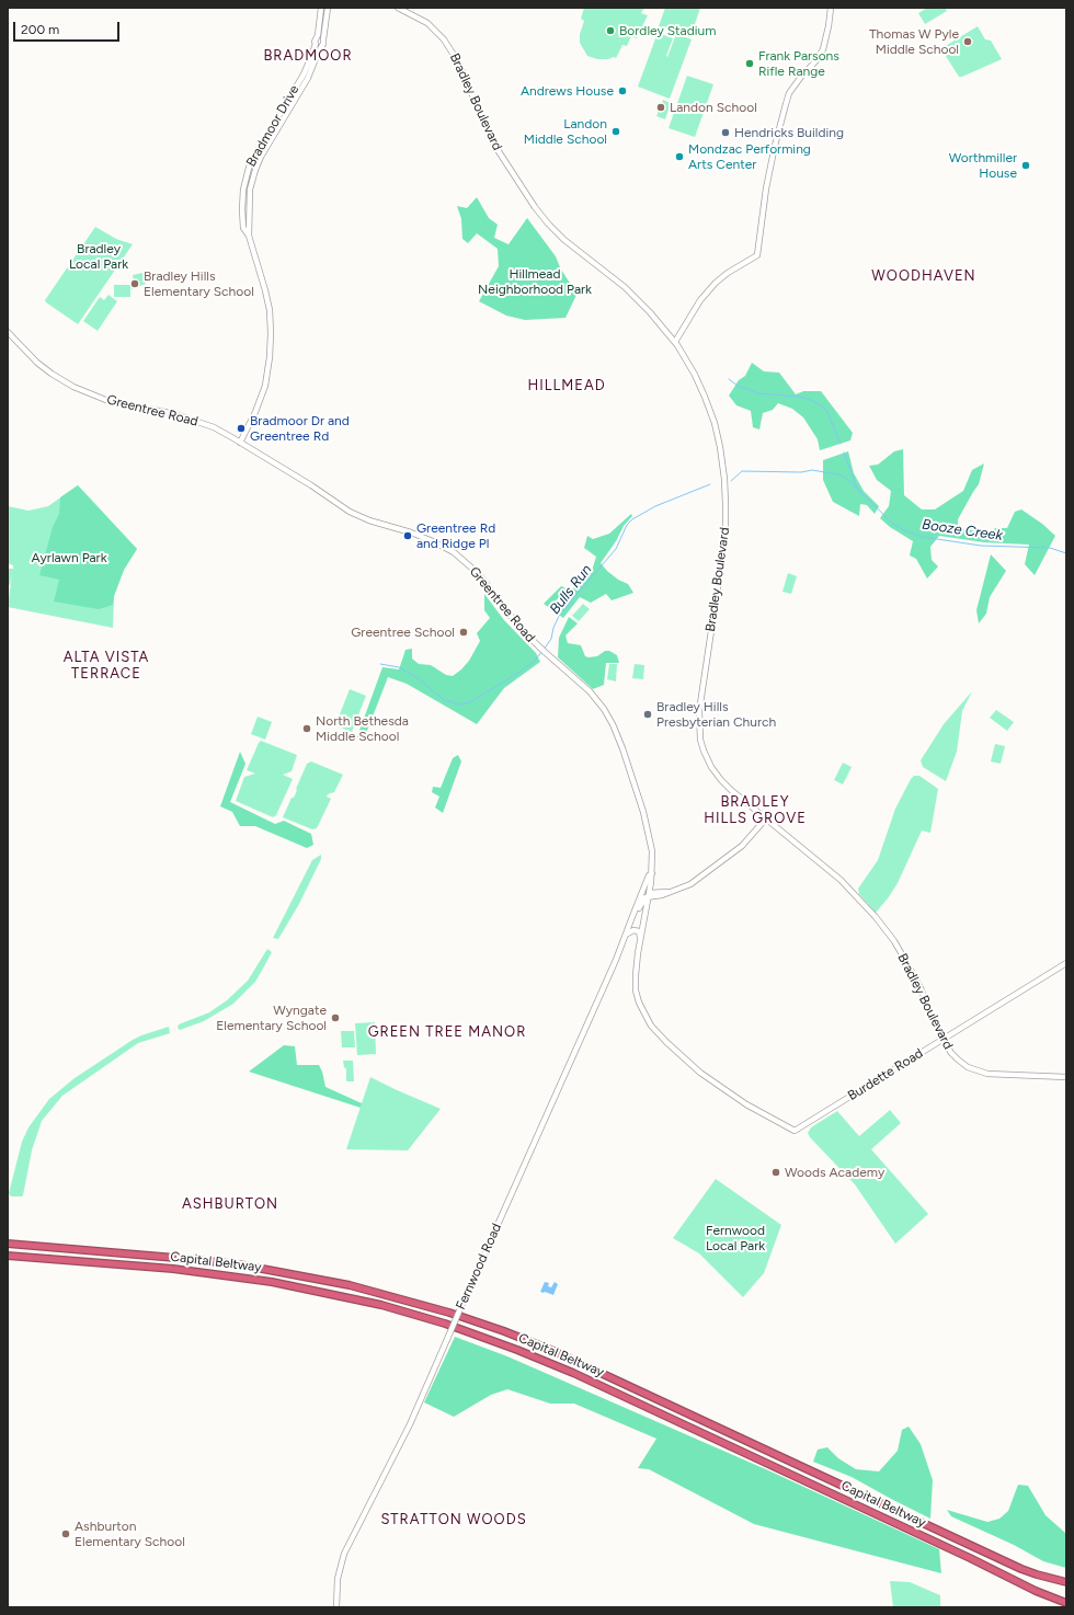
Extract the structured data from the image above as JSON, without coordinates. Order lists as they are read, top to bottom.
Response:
{
  "streets": {
    "highway": ["Capital Beltway"],
    "street": [
      "Bradley Boulevard",
      "Bradmoor Drive",
      "Greentree Road",
      "Burdette Road",
      "Fernwood Road"
    ]
  },
  "crossings": [
    ["Bradley Boulevard", "Burdette Road"],
    ["Bradmoor Drive", "Greentree Road"],
    ["Greentree Road", "Burdette Road"],
    ["Greentree Road", "Fernwood Road"]
  ],
  "districts": [
    "BRADMOOR",
    "WOODHAVEN",
    "HILLMEAD",
    "ALTA VISTA TERRACE",
    "BRADLEY HILLS GROVE",
    "GREEN TREE MANOR",
    "ASHBURTON",
    "STRATTON WOODS"
  ],
  "water": ["Booze Creek", "Bulls Run"],
  "parks": [
    "Bradley Local Park",
    "Hillmead Neighborhood Park",
    "Ayrlawn Park",
    "Fernwood Local Park"
  ],
  "places": [
    "Bordley Stadium",
    "Thomas W Pyle Middle School",
    "Frank Parsons Rifle Range",
    "Andrews House",
    "Landon School",
    "Landon Middle School",
    "Hendricks Building",
    "Mondzac Performing Arts Center",
    "Worthmiller House",
    "Bradley Hills Elementary School",
    "Bradmoor Dr and Greentree Rd",
    "Greentree Rd and Ridge Pl",
    "Greentree School",
    "Bradley Hills Presbyterian Church",
    "North Bethesda Middle School",
    "Wyngate Elementary School",
    "Woods Academy",
    "Ashburton Elementary School"
  ],
  "scale_bar": "200 m"
}
